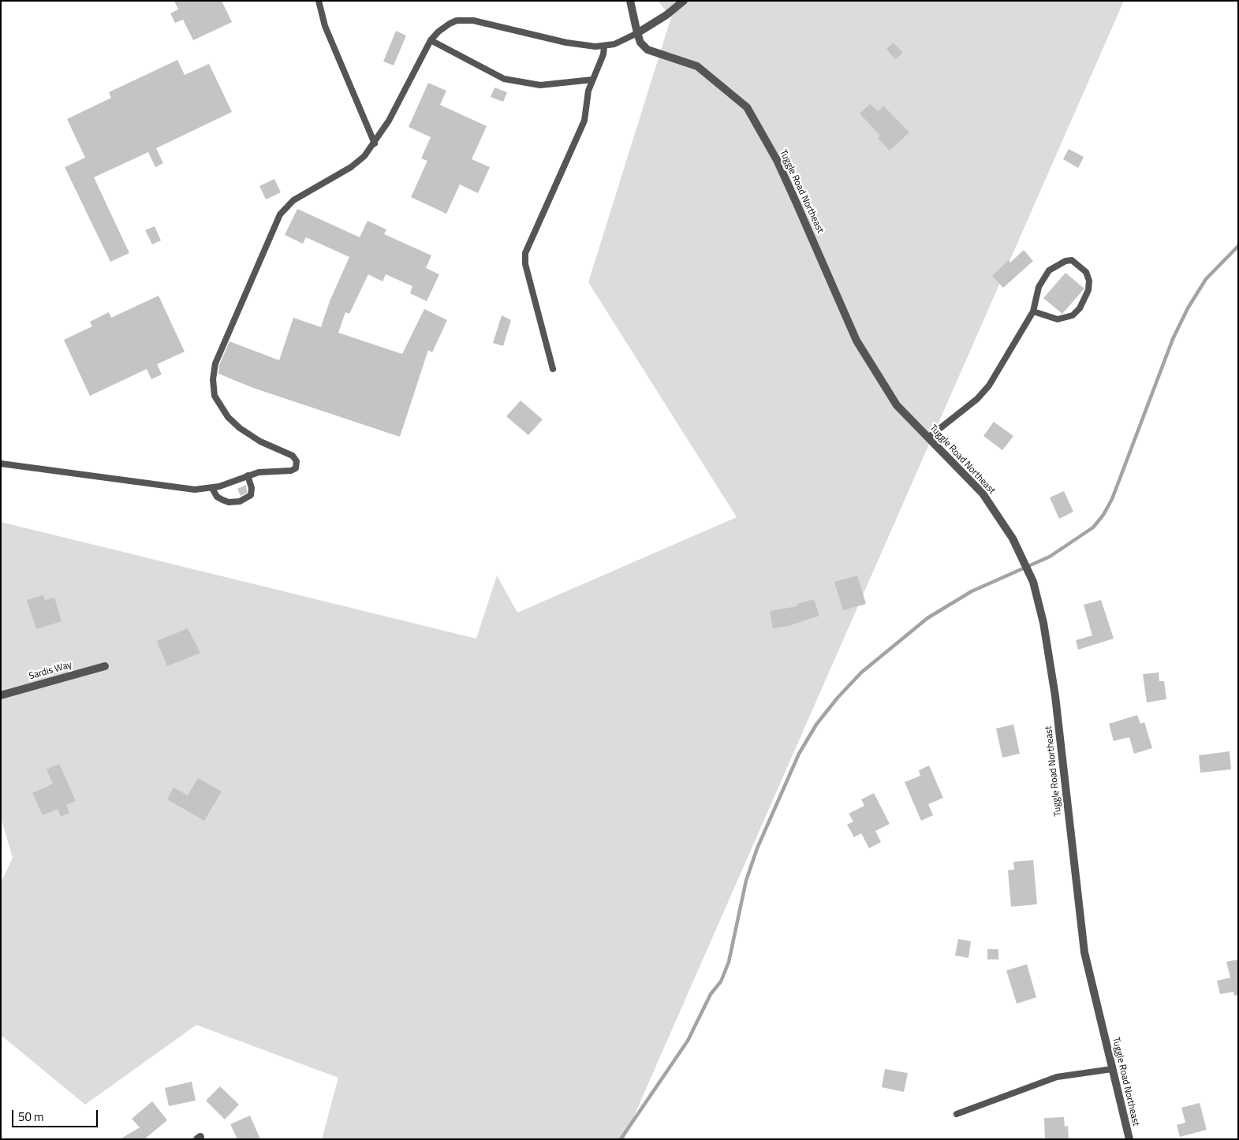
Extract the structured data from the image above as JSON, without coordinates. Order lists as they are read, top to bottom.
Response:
{
  "streets": {
    "street": ["Tuggle Road Northeast", "Sardis Way"]
  },
  "scale_bar": "50 m"
}
